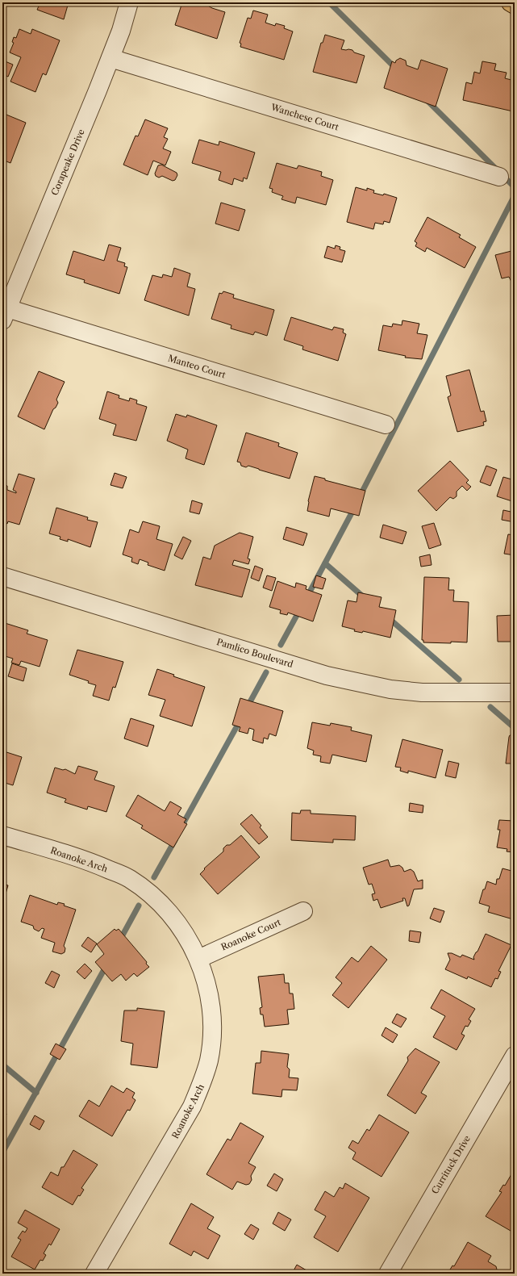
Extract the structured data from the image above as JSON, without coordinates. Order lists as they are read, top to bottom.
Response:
{
  "streets": {
    "street": [
      "Wanchese Court",
      "Corapeake Drive",
      "Manteo Court",
      "Pamlico Boulevard",
      "Roanoke Arch",
      "Roanoke Court",
      "Currituck Drive"
    ]
  },
  "crossings": [
    ["Wanchese Court", "Corapeake Drive"],
    ["Corapeake Drive", "Manteo Court"],
    ["Roanoke Arch", "Roanoke Court"]
  ]
}
